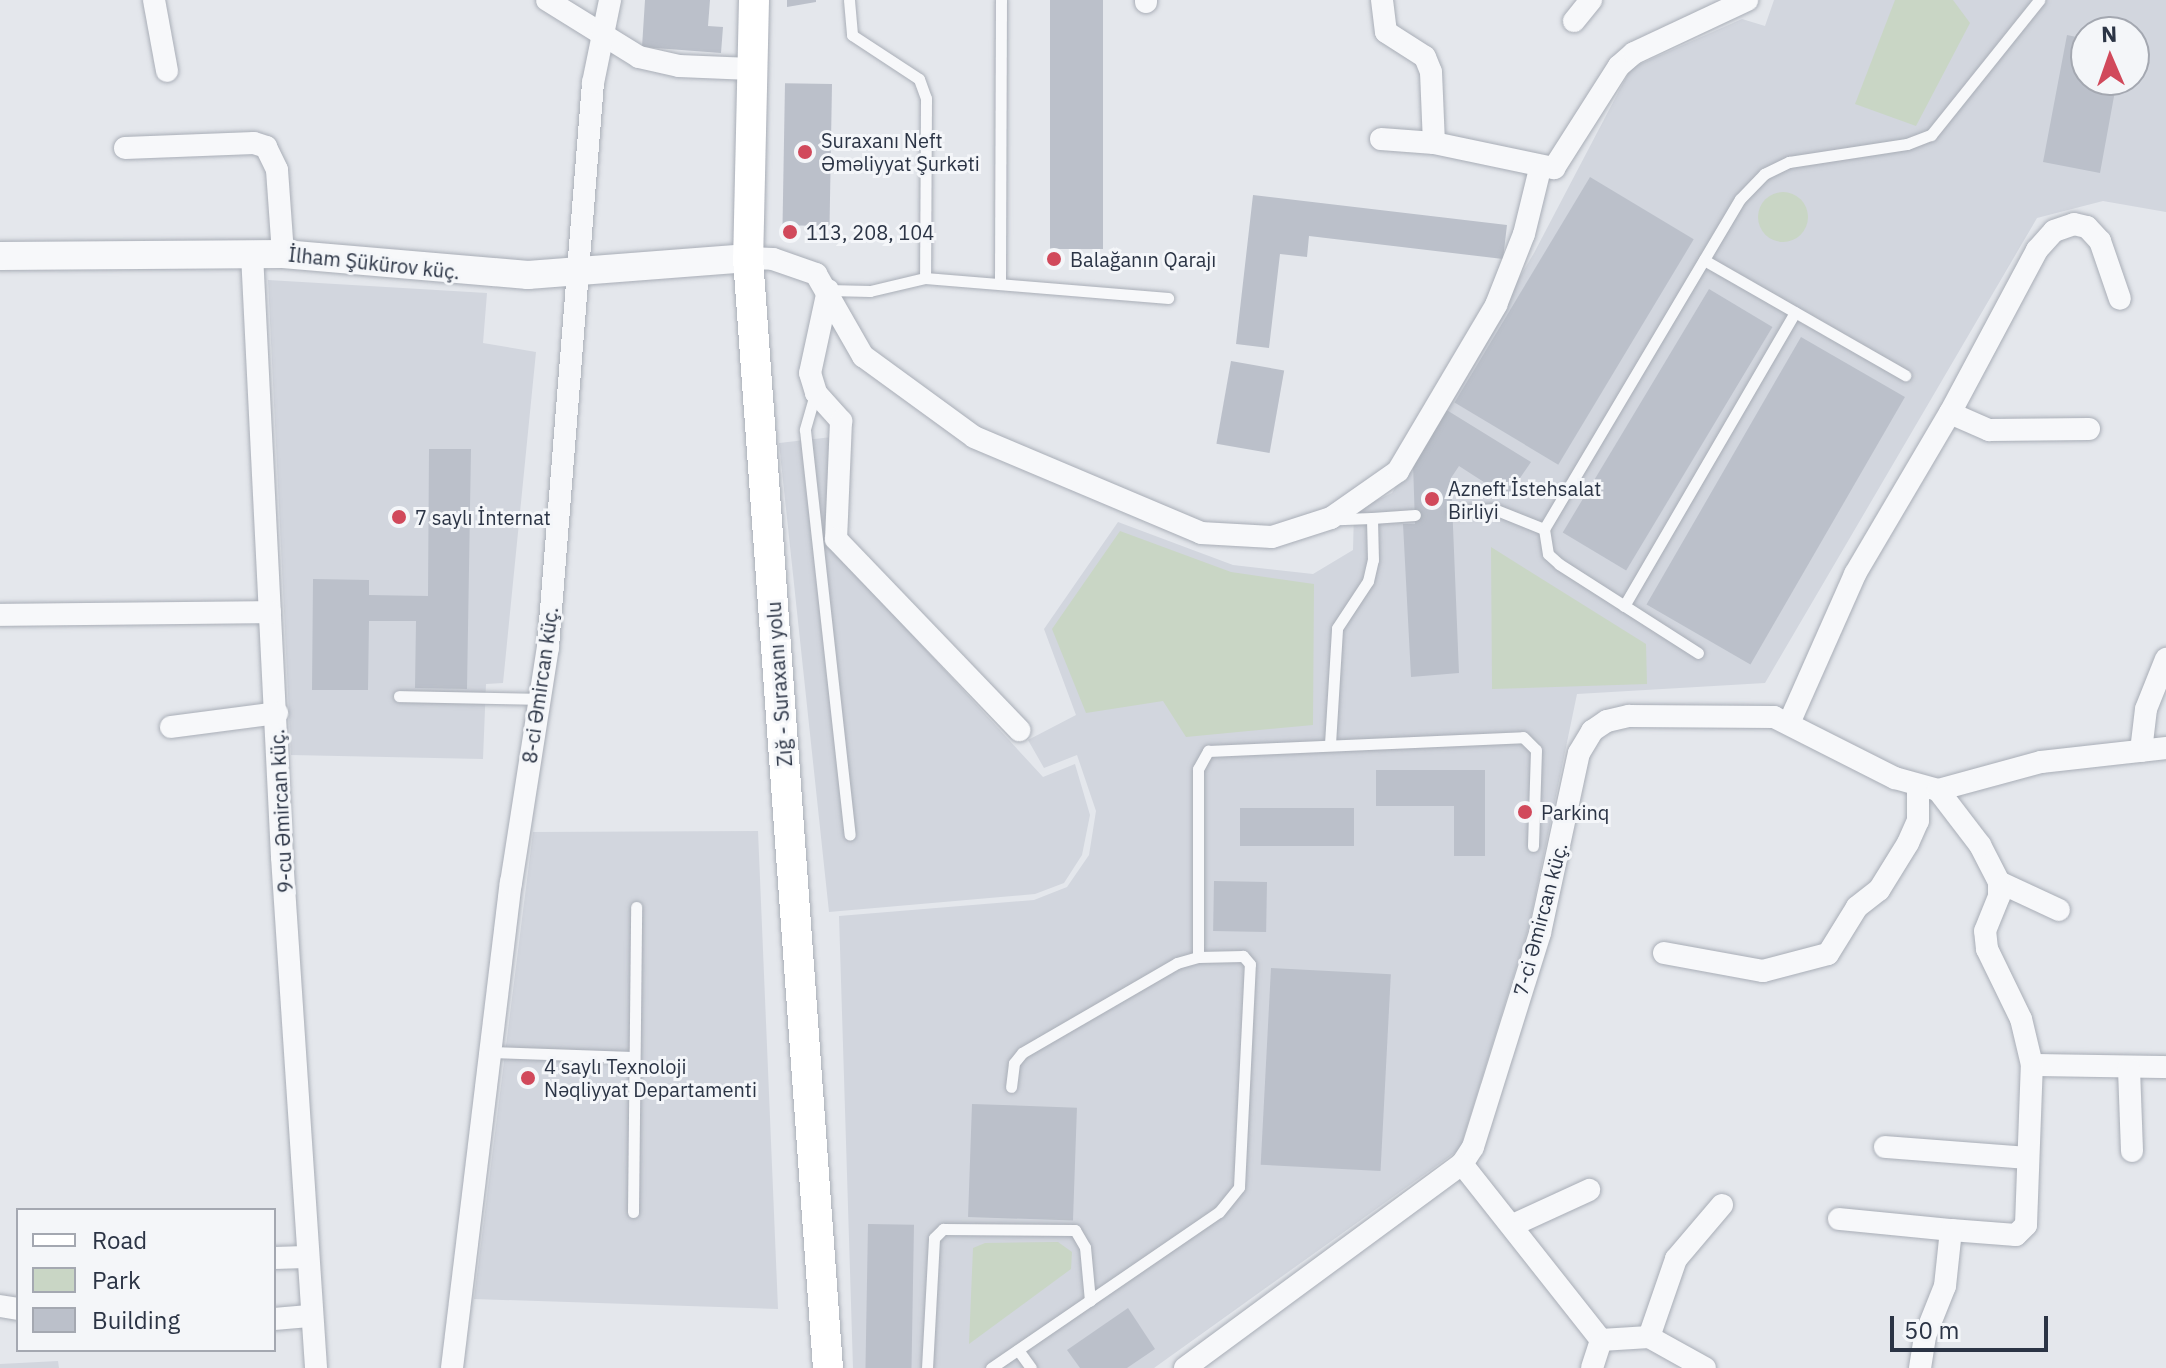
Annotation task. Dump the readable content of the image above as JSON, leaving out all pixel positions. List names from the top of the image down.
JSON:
{
  "streets": {
    "main road": ["Zığ - Suraxanı yolu"],
    "street": [
      "İlham Şükürov küç.",
      "8-ci Əmircan küç.",
      "9-cu Əmircan küç.",
      "7-ci Əmircan küç."
    ]
  },
  "crossings": [
    ["İlham Şükürov küç.", "Zığ - Suraxanı yolu"],
    ["İlham Şükürov küç.", "8-ci Əmircan küç."],
    ["İlham Şükürov küç.", "9-cu Əmircan küç."]
  ],
  "places": [
    "Suraxanı Neft Əməliyyat Şurkəti",
    "113, 208, 104",
    "Balağanın Qarajı",
    "Azneft İstehsalat Birliyi",
    "7 saylı İnternat",
    "Parkinq",
    "4 saylı Texnoloji Nəqliyyat Departamenti"
  ],
  "legend": ["Road", "Park", "Building"],
  "scale_bar": "50 m",
  "north": "top"
}
